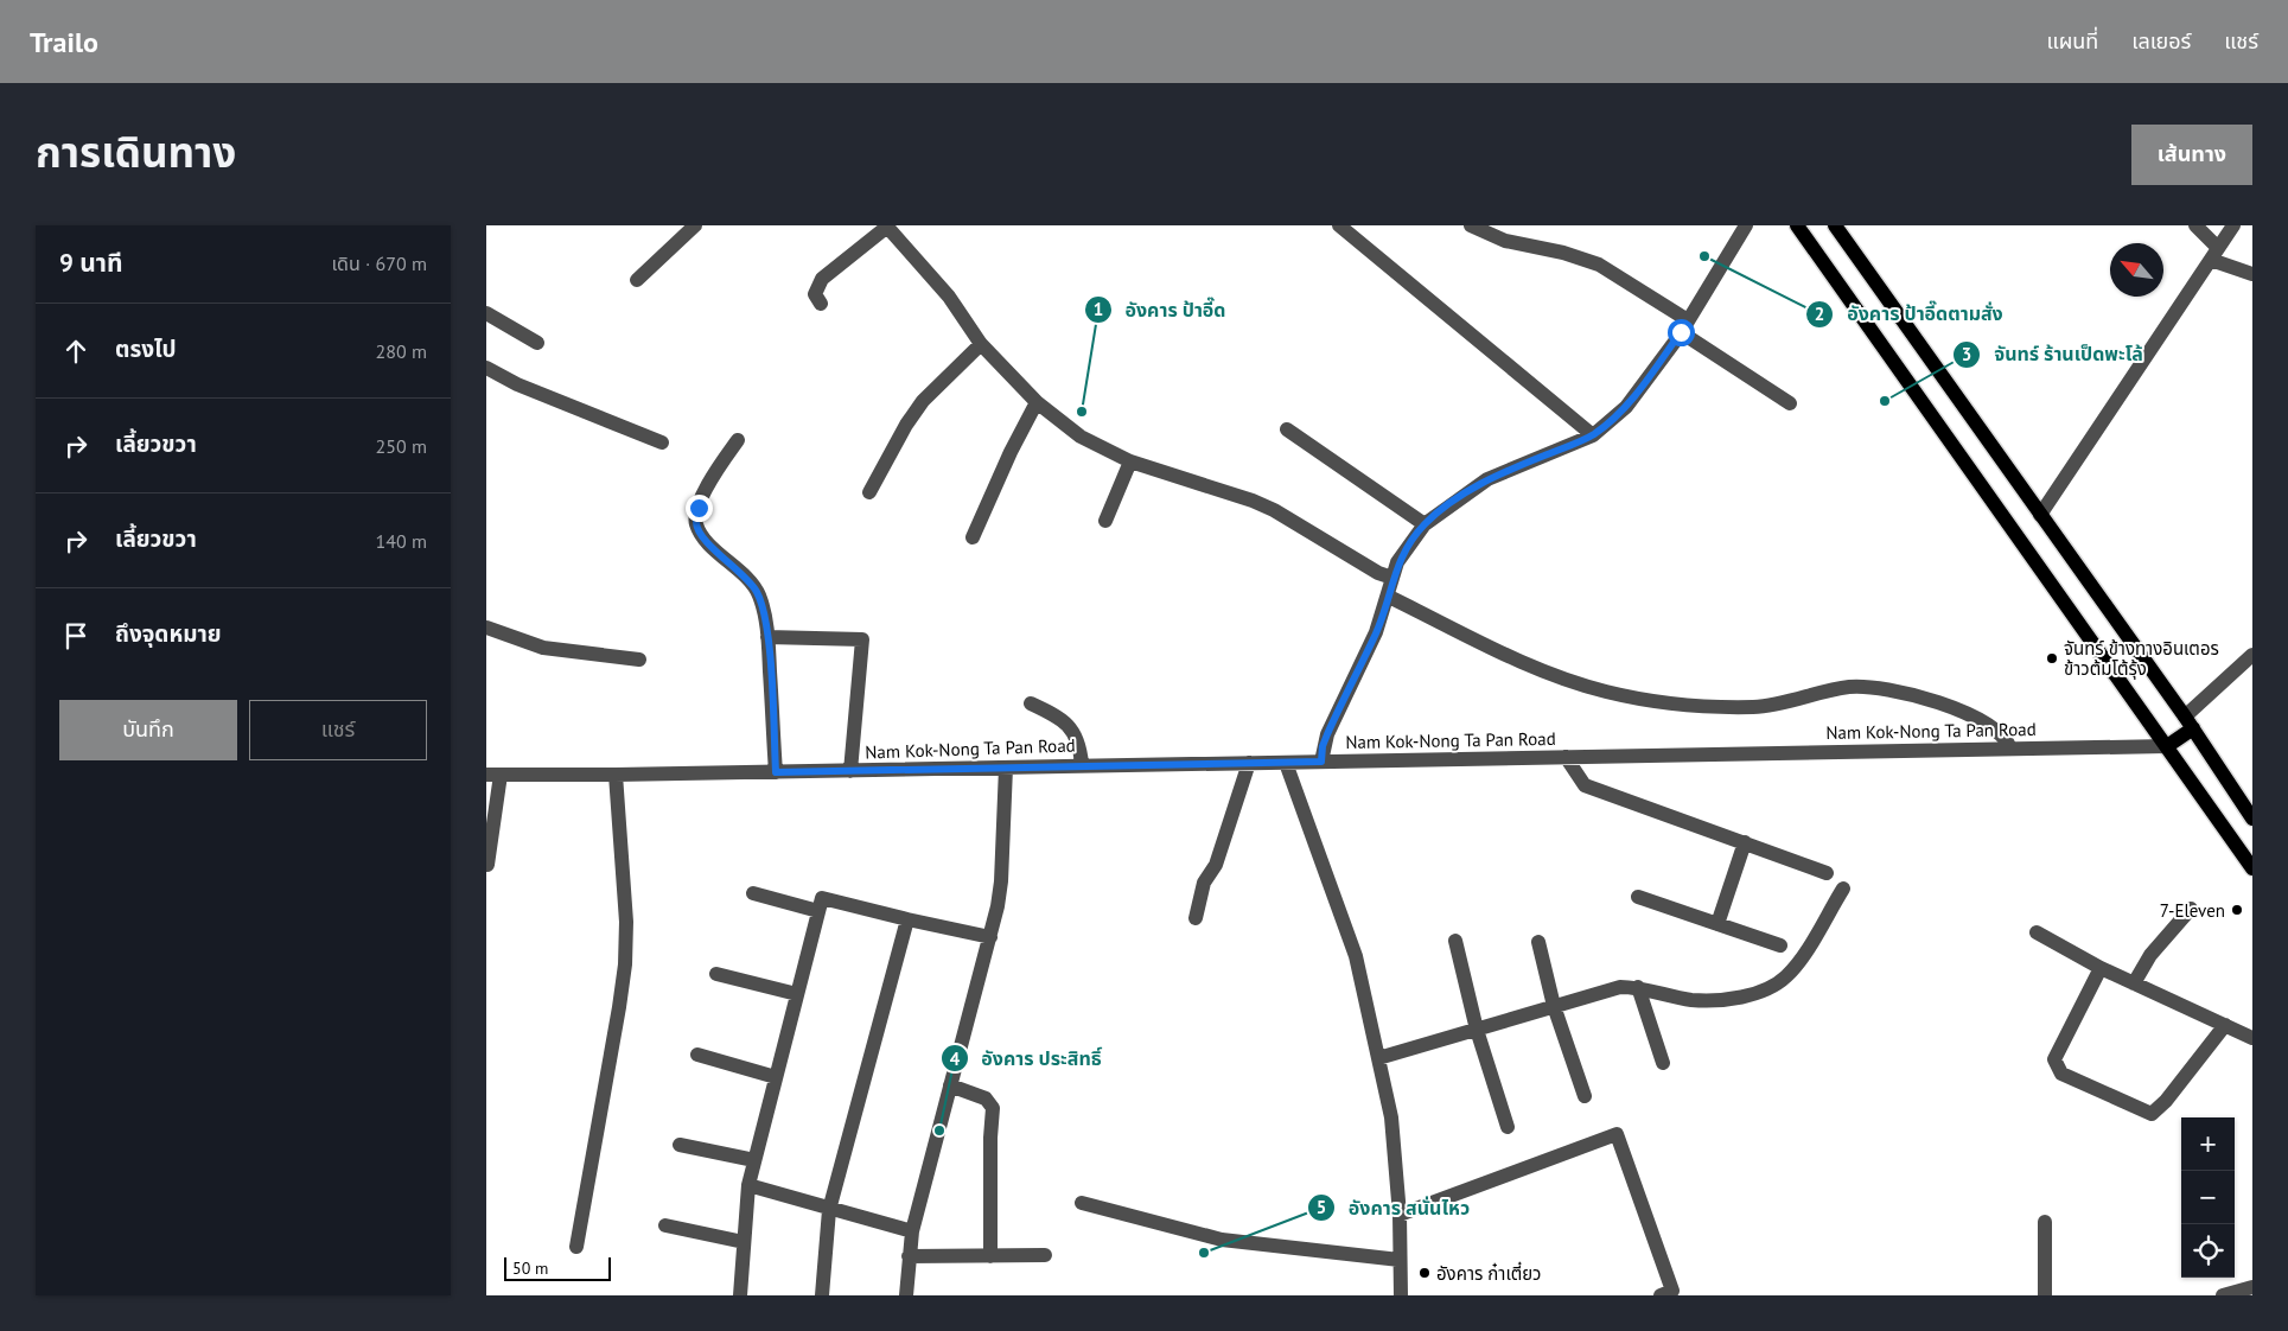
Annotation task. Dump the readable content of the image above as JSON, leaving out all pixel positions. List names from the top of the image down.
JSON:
{
  "streets": {
    "street": ["Nam Kok-Nong Ta Pan Road"]
  },
  "places": [
    "อังคาร ป้าอี๊ดตามสั่ง",
    "จันทร์ ร้านเป็ดพะโล้",
    "อังคาร ป้าอี๊ด",
    "จันทร์ ข้างทางอินเตอร ข้าวต้มโต้รุ้ง",
    "7-Eleven",
    "อังคาร ประสิทธิ์",
    "อังคาร สนั่นไหว",
    "อังคาร ก๋าเตี๋ยว"
  ],
  "scale_bar": "50 m",
  "north": "top left",
  "page": {
    "header": "Trailo",
    "nav": ["แผนที่", "เลเยอร์", "แชร์"],
    "title": "การเดินทาง",
    "buttons": [
      "เส้นทาง",
      ["บันทึก", "แชร์"]
    ],
    "heading": ["9 นาที", "เดิน · 670 m"],
    "list": [
      ["ตรงไป", "280 m"],
      ["เลี้ยวขวา", "250 m"],
      ["เลี้ยวขวา", "140 m"],
      "ถึงจุดหมาย"
    ],
    "map_buttons": ["+", "−"],
    "scale": "50 m"
  }
}
